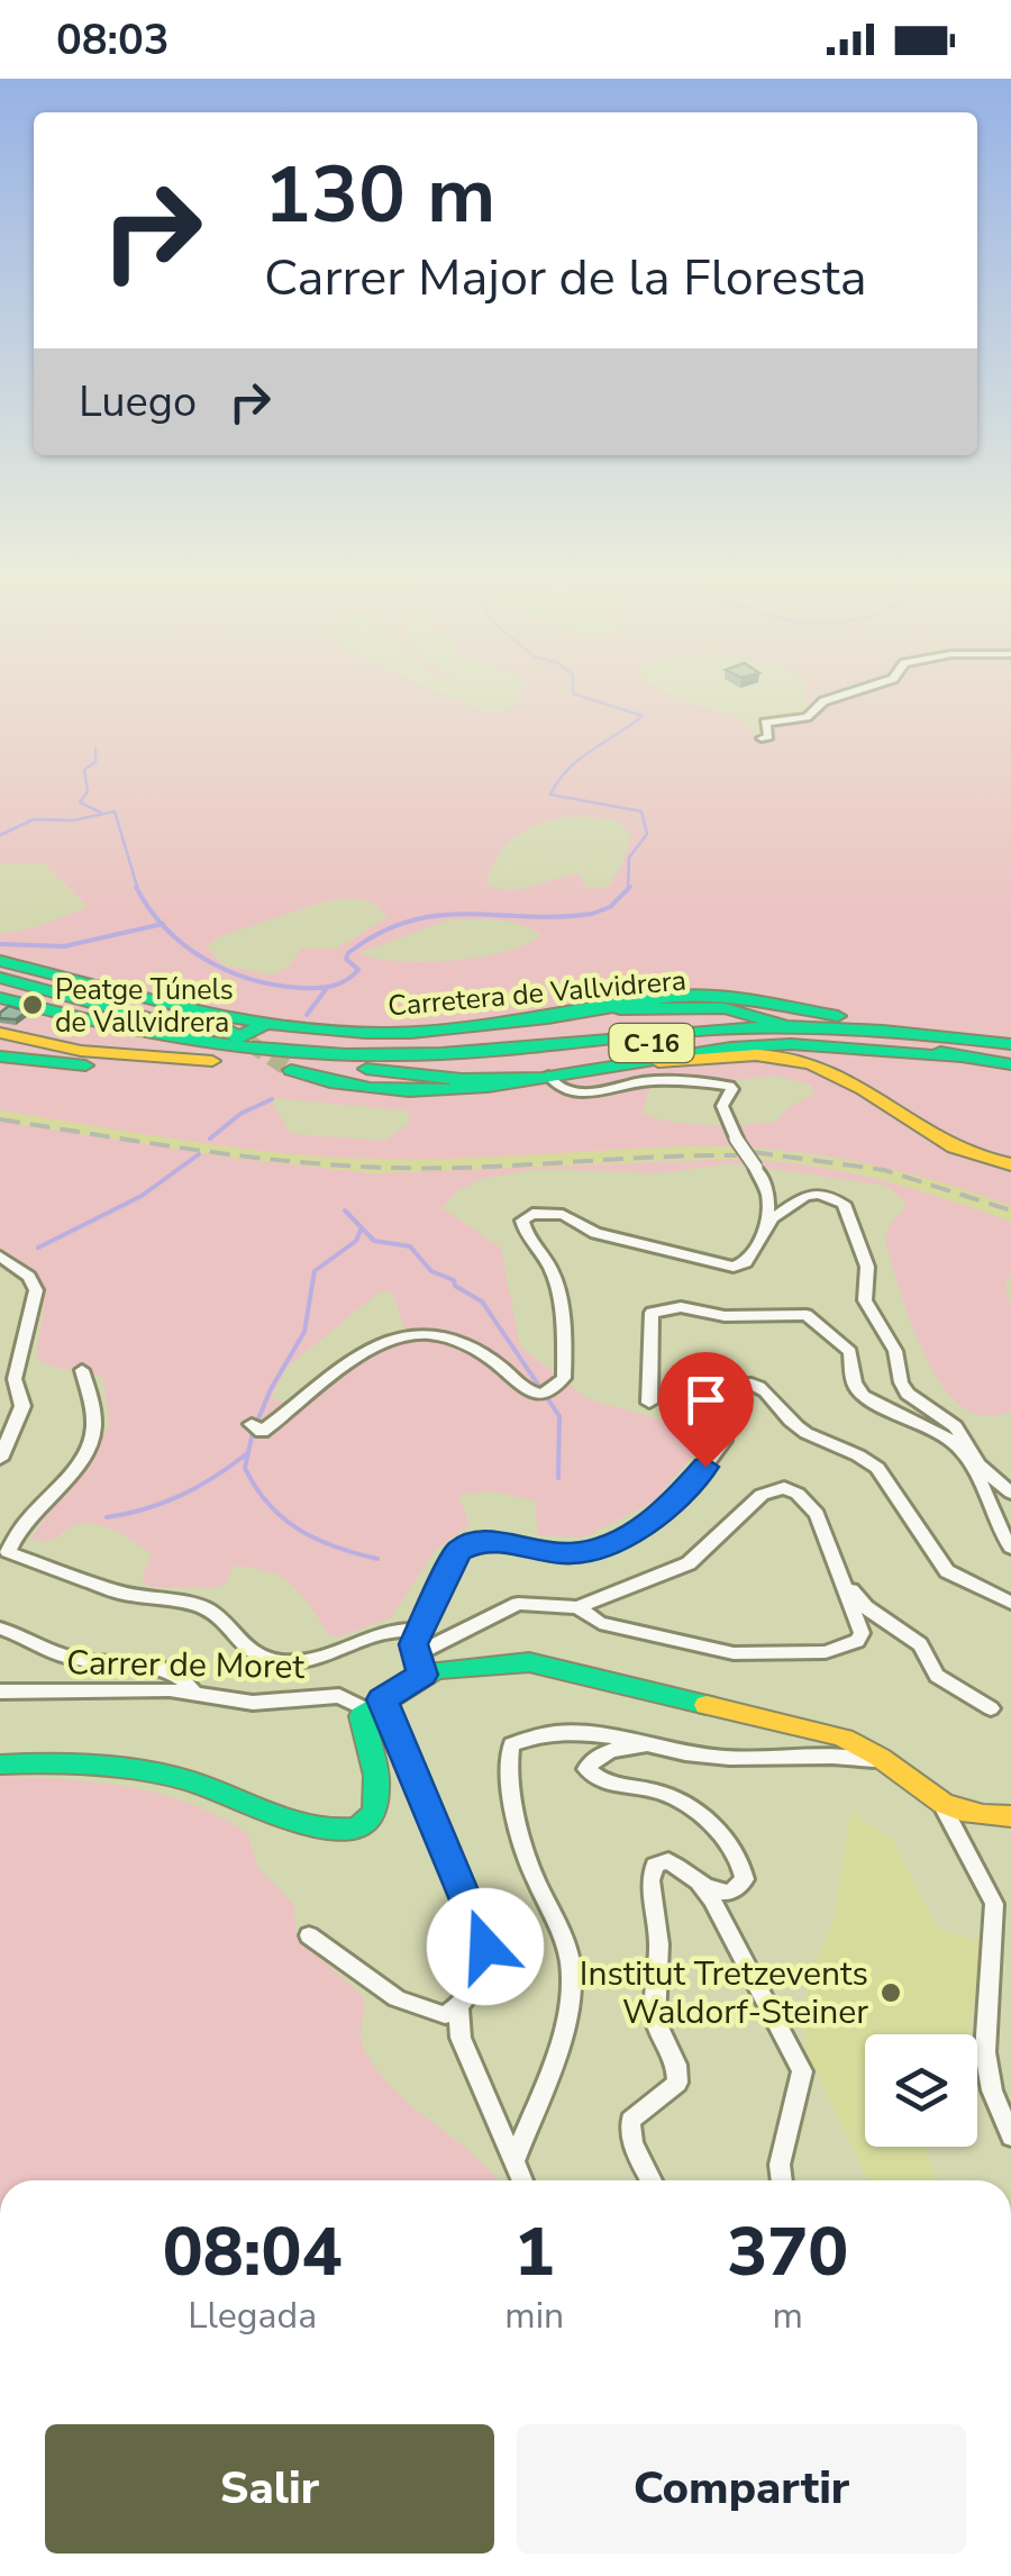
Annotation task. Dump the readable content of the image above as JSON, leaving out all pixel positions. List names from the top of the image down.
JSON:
{
  "streets": {
    "main road": ["Carretera de Vallvidrera", "C-16"],
    "street": ["Carrer de Moret"]
  },
  "places": ["Peatge Túnels de Vallvidrera", "Institut Tretzevents Waldorf-Steiner"],
  "page": {
    "status": "08:03",
    "turn": ["130 m", "Carrer Major de la Floresta"],
    "then": "Luego",
    "eta": [
      "08:04",
      "Llegada",
      "1",
      "min",
      "370",
      "m"
    ],
    "buttons": ["Salir", "Compartir"]
  }
}
